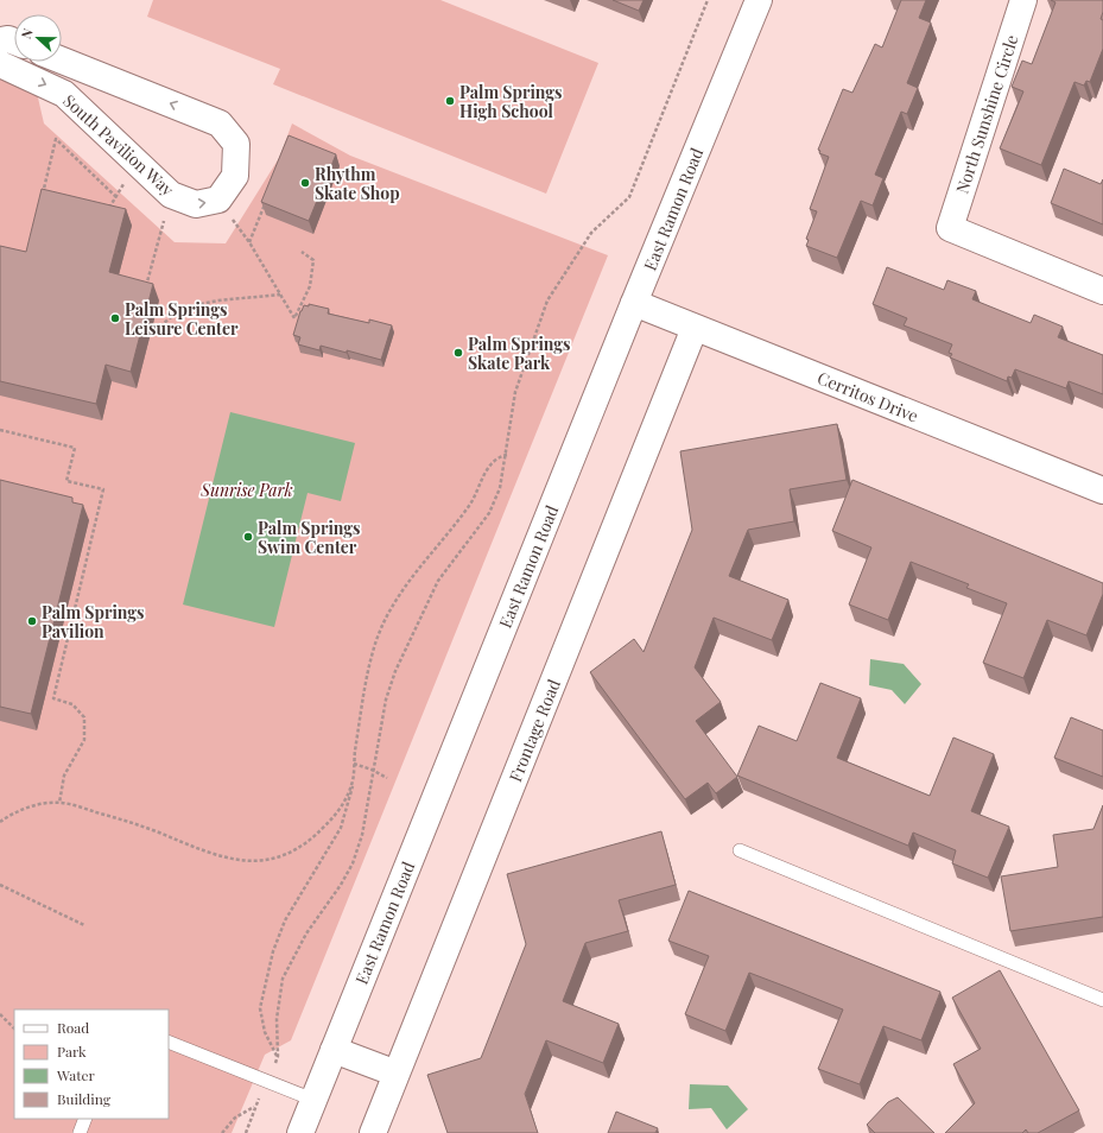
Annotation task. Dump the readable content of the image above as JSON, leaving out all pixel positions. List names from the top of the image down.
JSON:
{
  "streets": {
    "street": [
      "North Sunshine Circle",
      "South Pavilion Way",
      "East Ramon Road",
      "Cerritos Drive",
      "Frontage Road"
    ]
  },
  "crossings": [
    ["East Ramon Road", "Cerritos Drive"],
    ["Cerritos Drive", "Frontage Road"]
  ],
  "parks": ["Sunrise Park"],
  "places": [
    "Palm Springs High School",
    "Rhythm Skate Shop",
    "Palm Springs Leisure Center",
    "Palm Springs Skate Park",
    "Palm Springs Swim Center",
    "Palm Springs Pavilion"
  ],
  "legend": [
    "Road",
    "Park",
    "Water",
    "Building"
  ],
  "north": "left"
}
